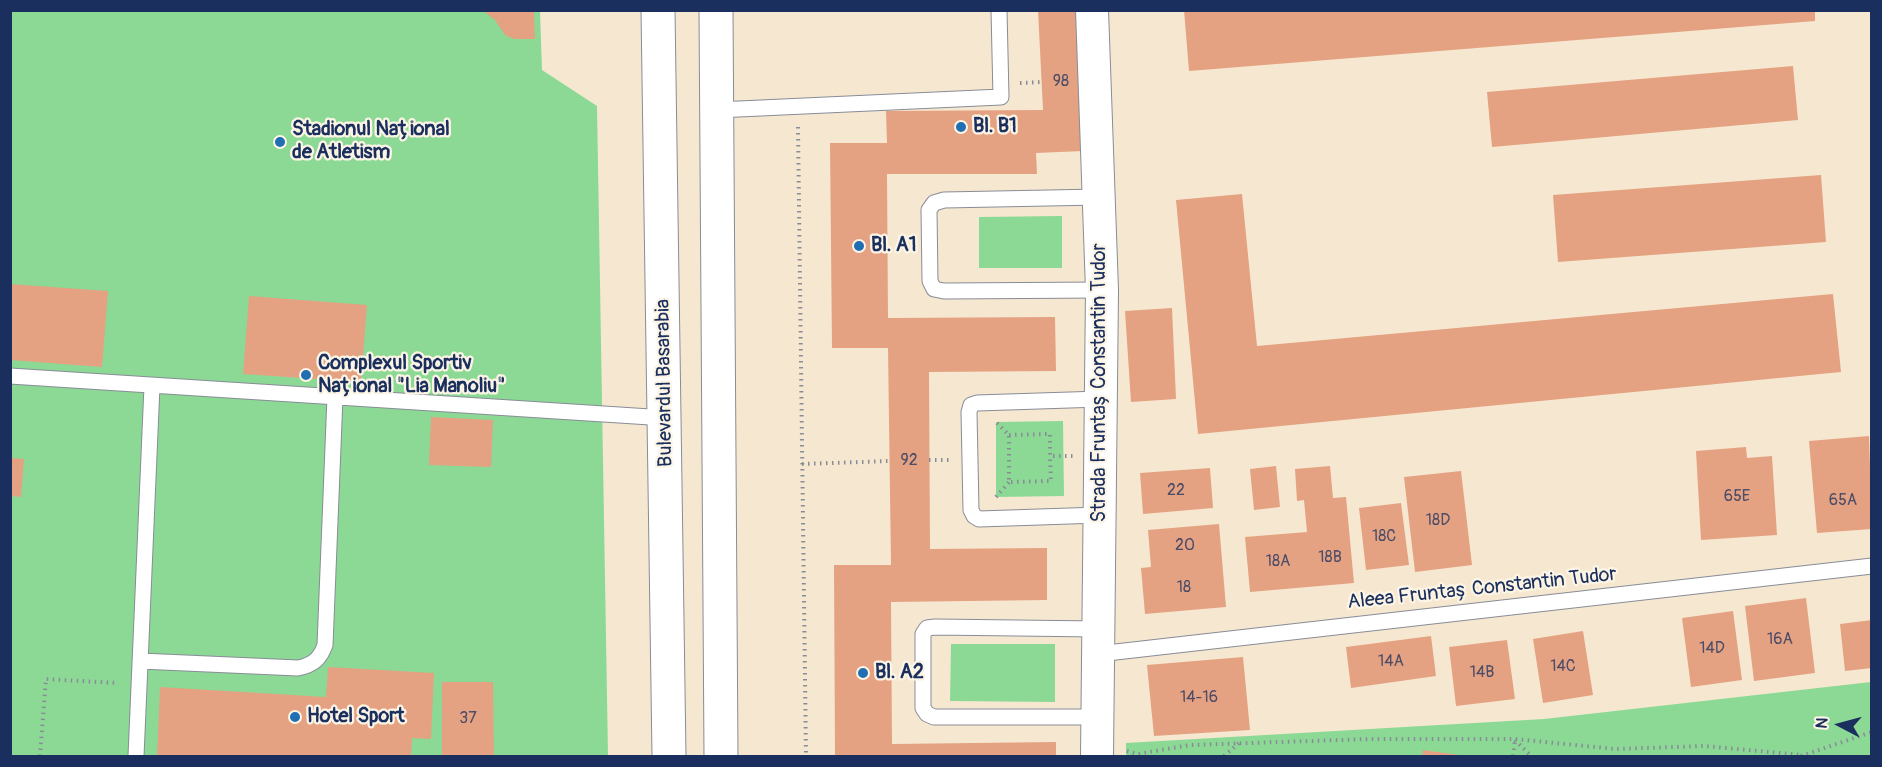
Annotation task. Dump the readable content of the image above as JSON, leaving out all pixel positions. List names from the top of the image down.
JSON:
{
  "streets": {
    "main road": ["Bulevardul Basarabia"],
    "street": ["Strada Fruntaș Constantin Tudor"],
    "lane": ["Aleea Fruntaș Constantin Tudor"]
  },
  "crossings": [
    ["Strada Fruntaș Constantin Tudor", "Aleea Fruntaș Constantin Tudor"]
  ],
  "places": [
    "Bl. B1",
    "Stadionul Național de Atletism",
    "Bl. A1",
    "Complexul Sportiv Național \"Lia Manoliu\"",
    "Bl. A2",
    "Hotel Sport"
  ],
  "house_numbers": [
    "98",
    "92",
    "22",
    "65E",
    "65A",
    "18D",
    "18C",
    "20",
    "18B",
    "18A",
    "18",
    "16A",
    "14D",
    "14A",
    "14C",
    "14B",
    "14-16",
    "37"
  ],
  "north": "left"
}
